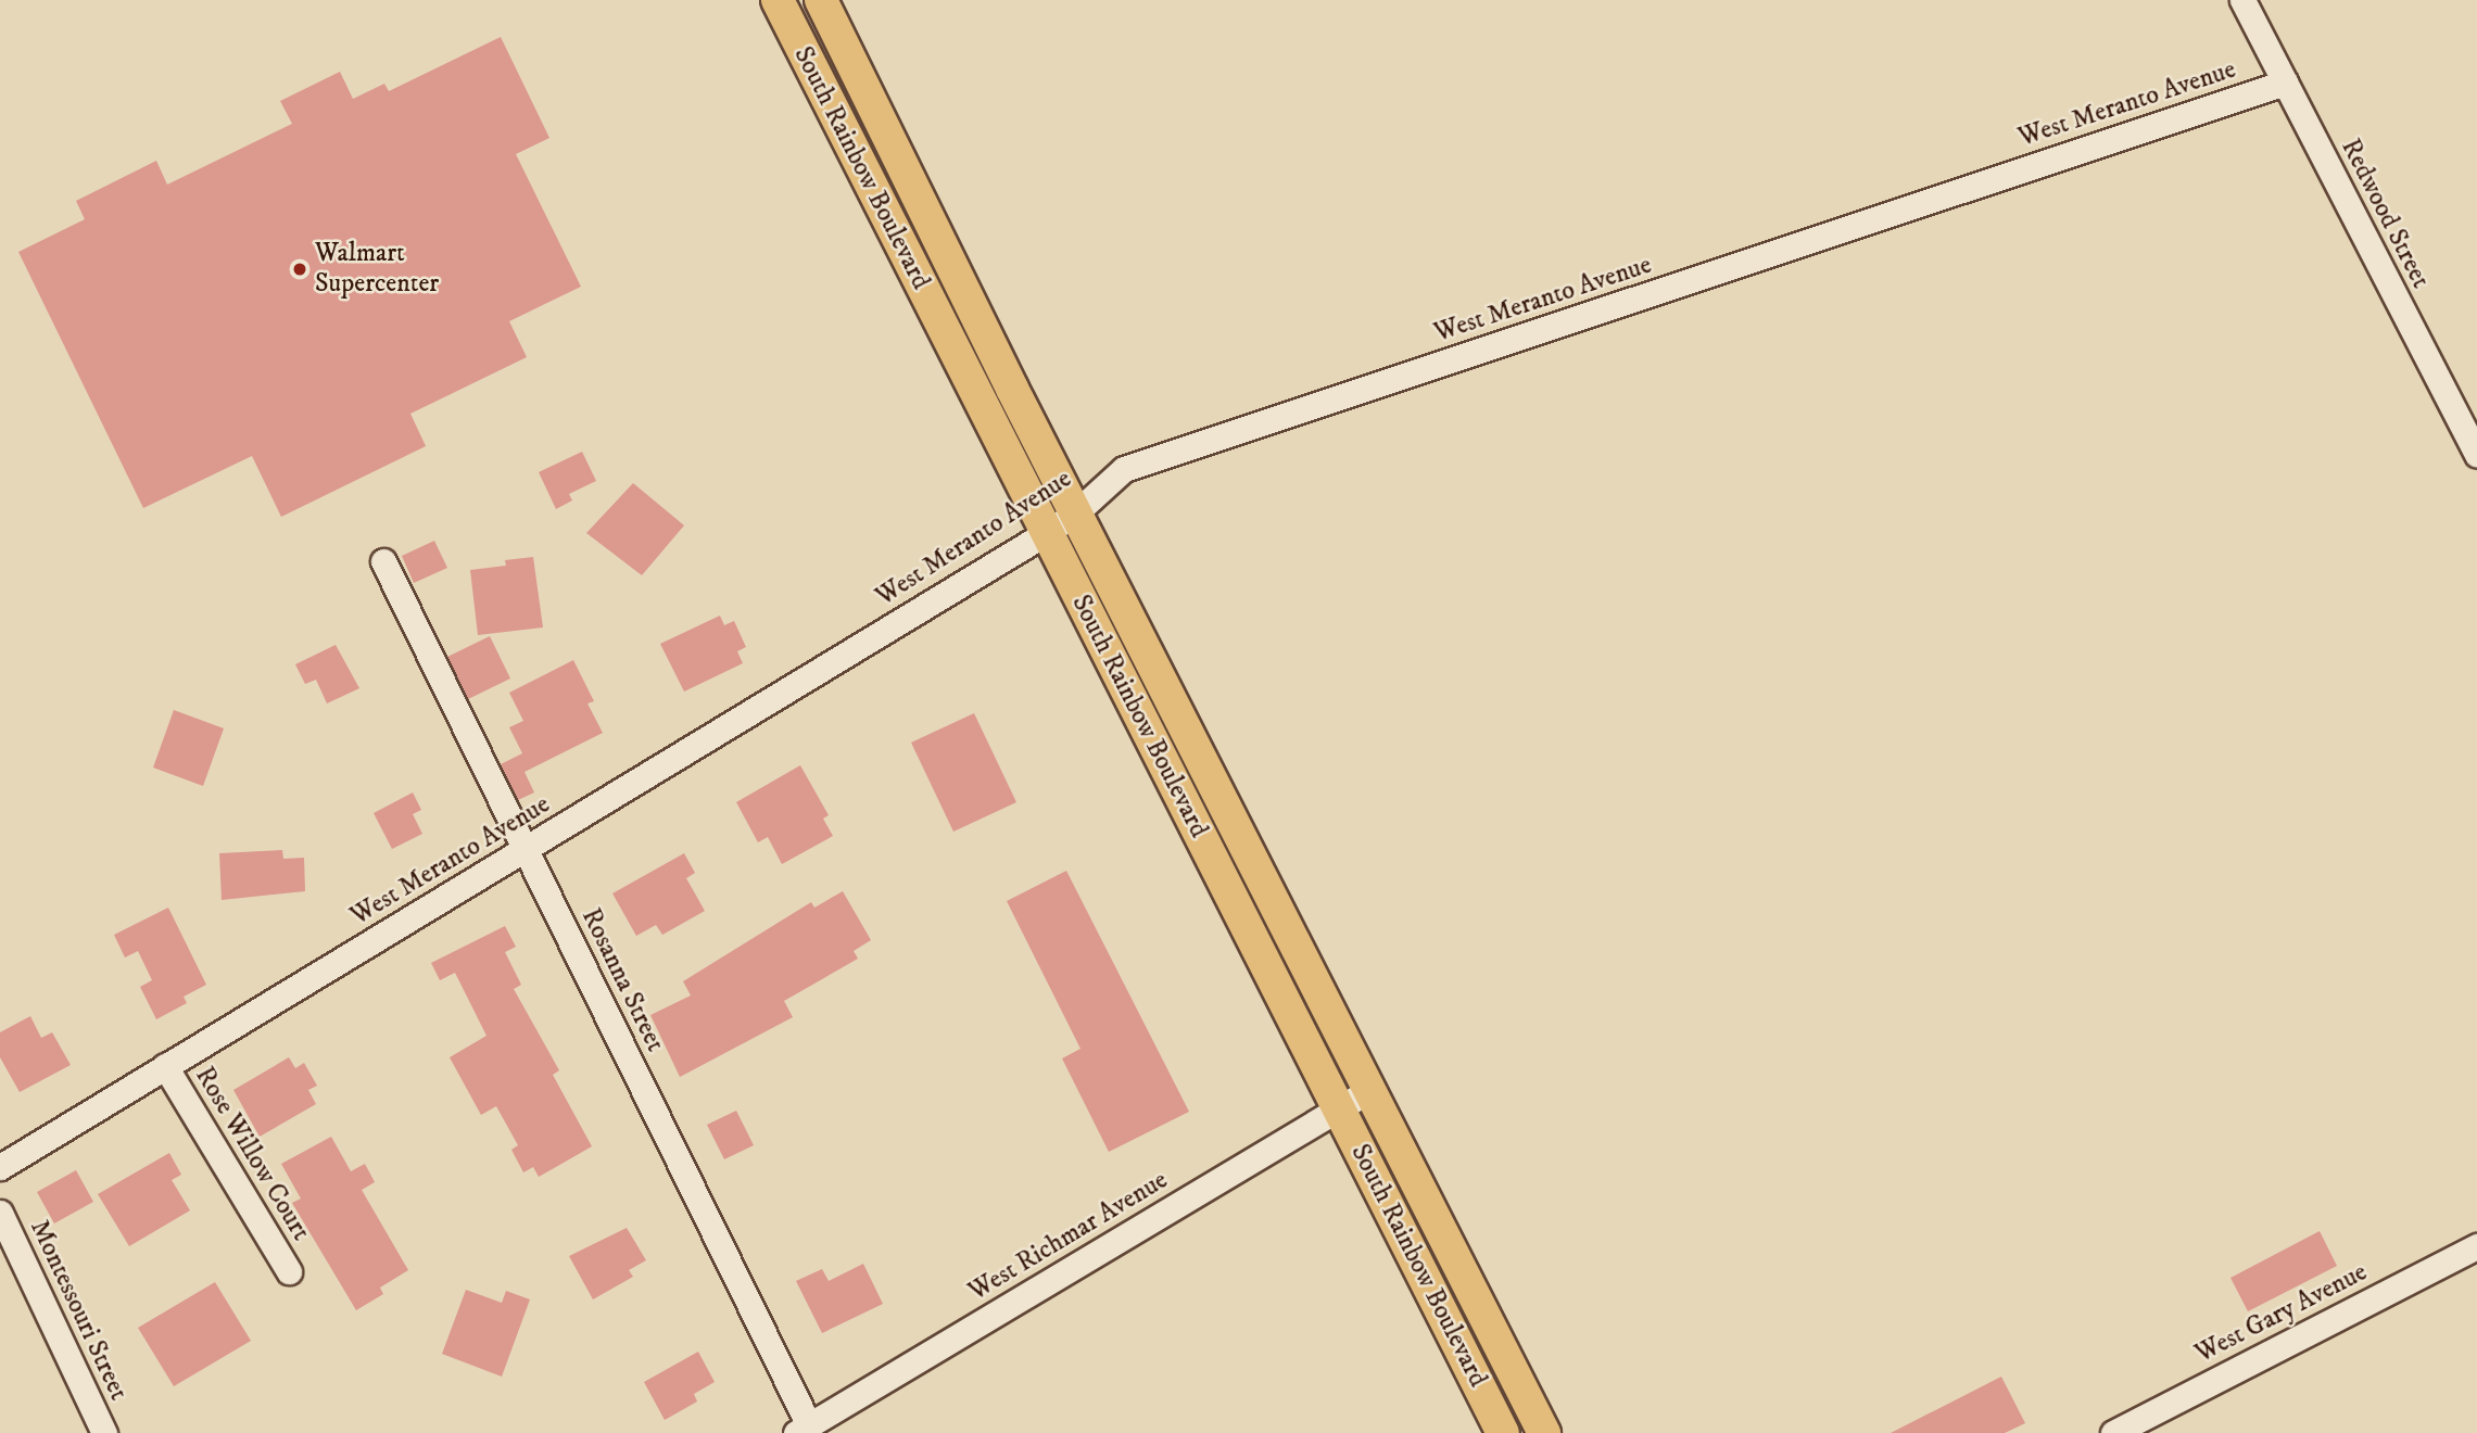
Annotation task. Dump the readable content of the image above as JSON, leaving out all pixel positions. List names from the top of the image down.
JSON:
{
  "streets": {
    "main road": ["South Rainbow Boulevard"],
    "street": [
      "West Meranto Avenue",
      "Redwood Street",
      "Rosanna Street",
      "Rose Willow Court",
      "West Richmar Avenue",
      "Montessouri Street",
      "West Gary Avenue"
    ]
  },
  "crossings": [
    ["West Meranto Avenue", "South Rainbow Boulevard"],
    ["West Meranto Avenue", "Redwood Street"],
    ["West Meranto Avenue", "Rosanna Street"],
    ["West Meranto Avenue", "Rose Willow Court"],
    ["South Rainbow Boulevard", "West Richmar Avenue"],
    ["Rosanna Street", "West Richmar Avenue"]
  ],
  "places": ["Walmart Supercenter"]
}
